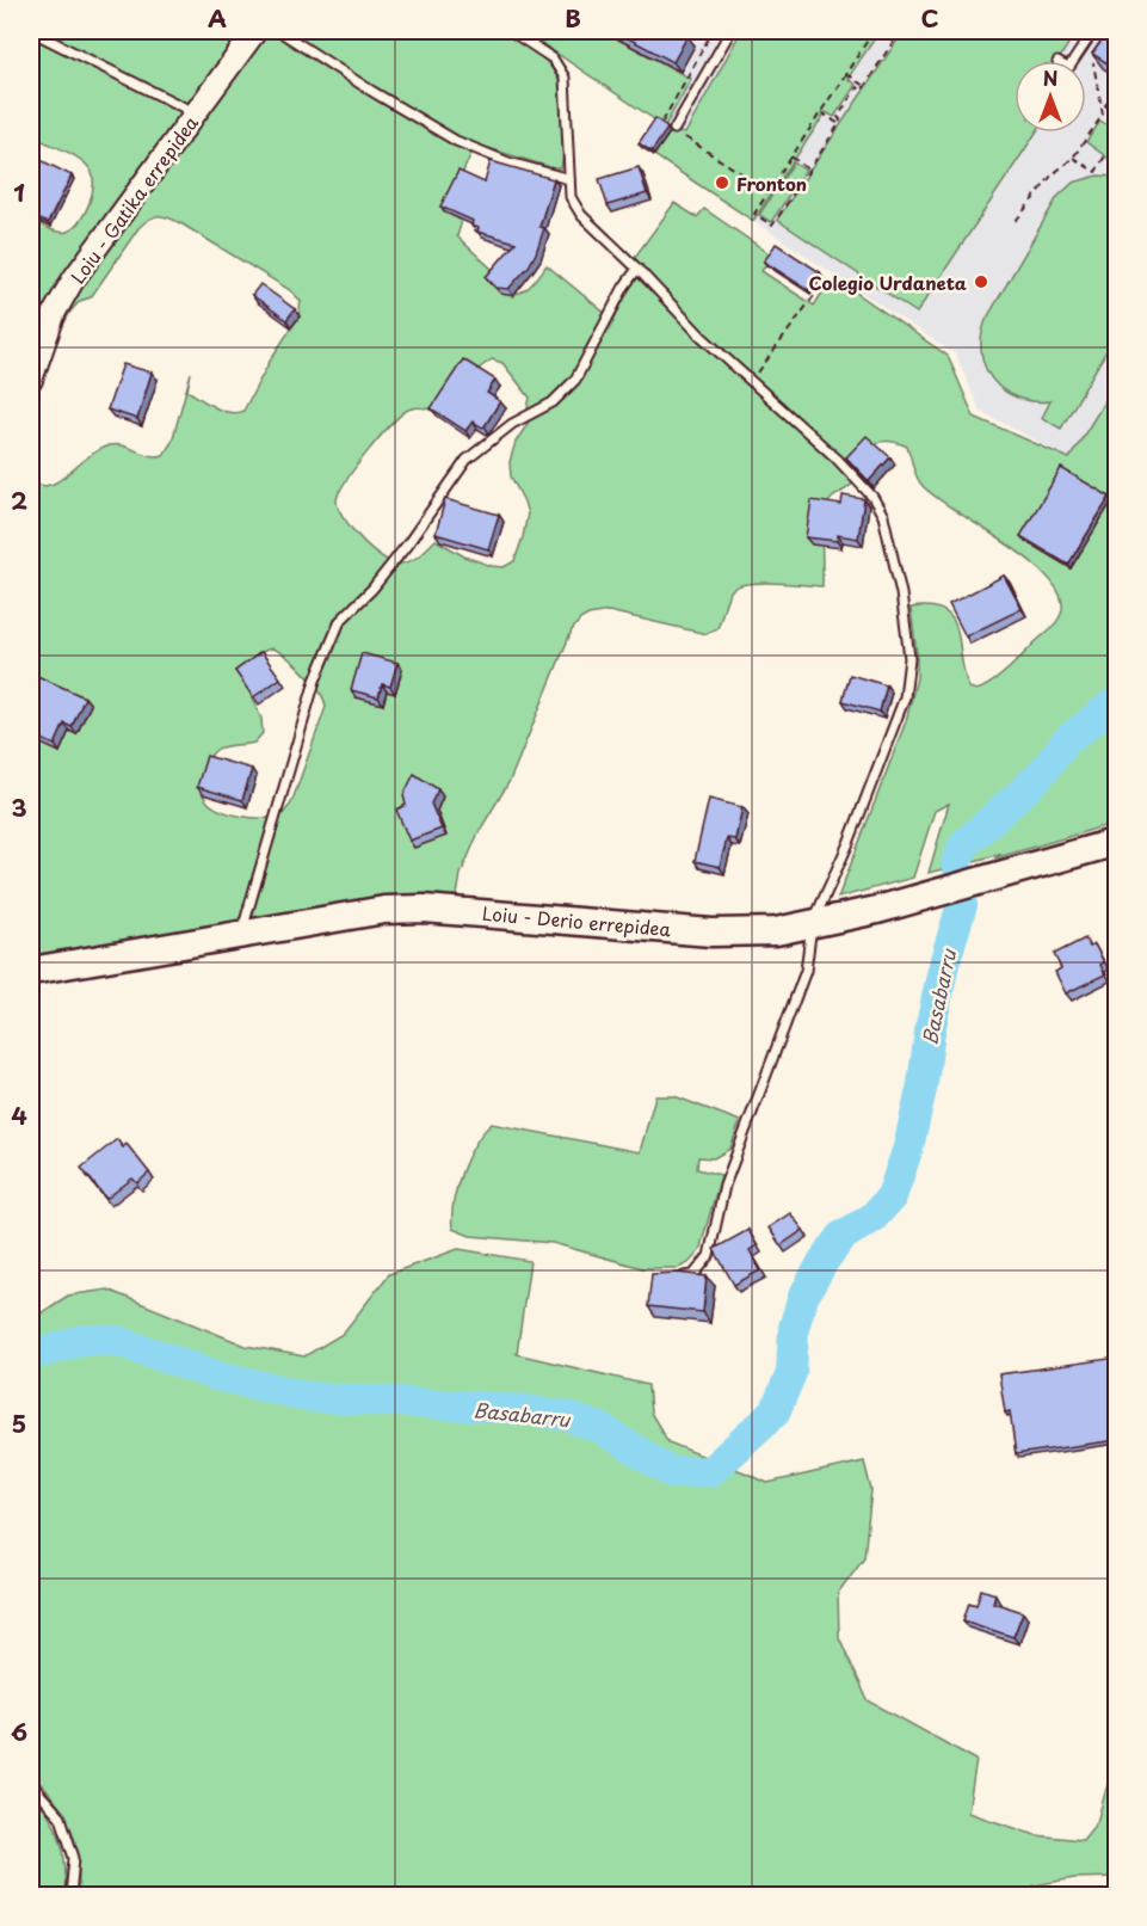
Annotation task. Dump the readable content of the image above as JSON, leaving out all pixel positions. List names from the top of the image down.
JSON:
{
  "streets": {
    "main road": ["Loiu - Derio errepidea"],
    "street": ["Loiu - Gatika errepidea"]
  },
  "water": ["Basabarru"],
  "places": ["Fronton", "Colegio Urdaneta"],
  "north": "top",
  "grid": {
    "columns": ["A", "B", "C"],
    "rows": [
      "1",
      "2",
      "3",
      "4",
      "5",
      "6"
    ]
  }
}
